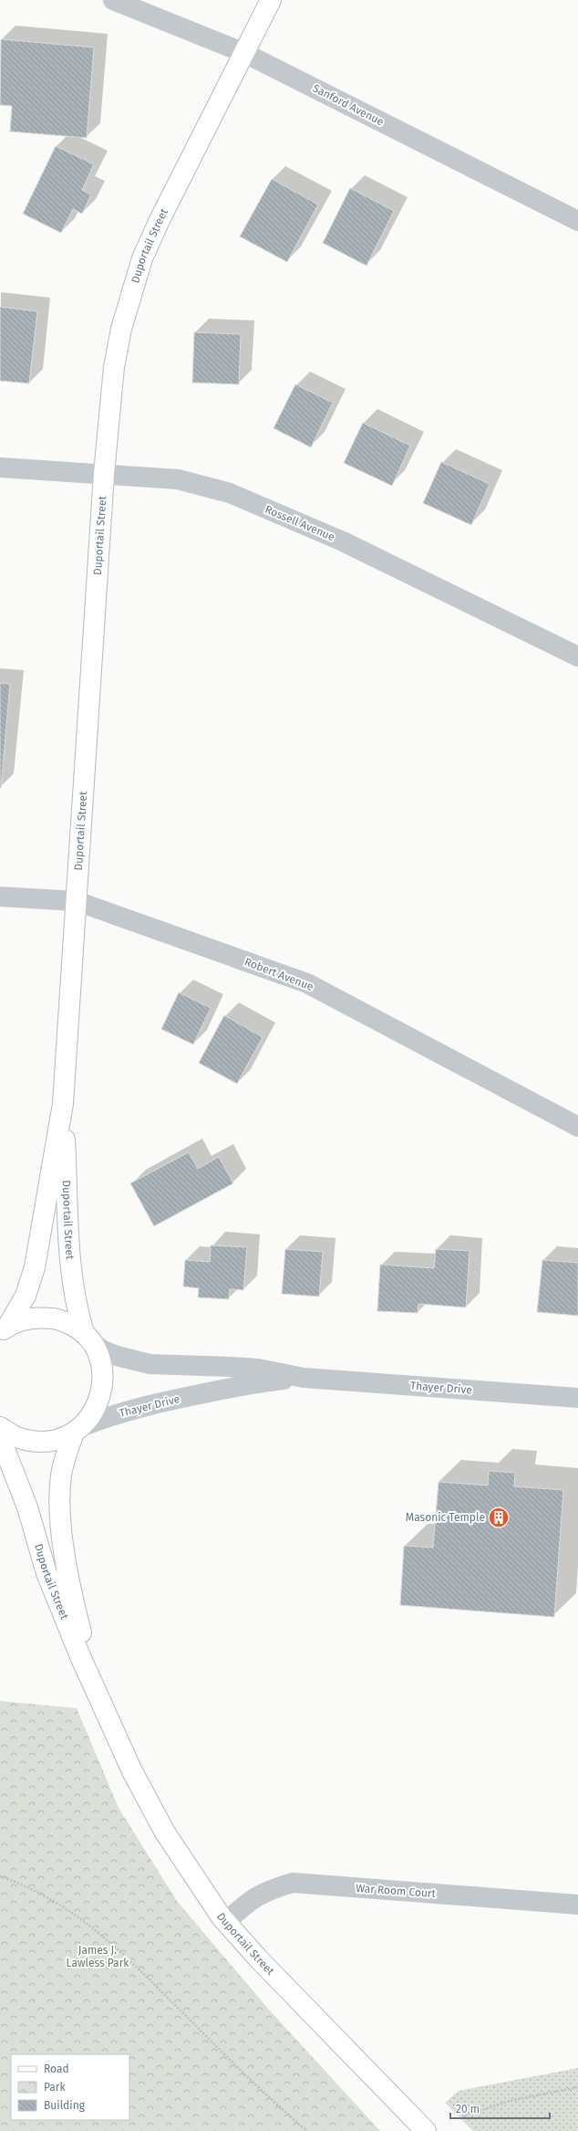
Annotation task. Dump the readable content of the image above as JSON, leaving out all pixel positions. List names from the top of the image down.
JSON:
{
  "streets": {
    "main road": ["Duportail Street"],
    "street": [
      "Sanford Avenue",
      "Rossell Avenue",
      "Robert Avenue",
      "Thayer Drive",
      "War Room Court"
    ]
  },
  "crossings": [
    ["Sanford Avenue", "Duportail Street"],
    ["Duportail Street", "Rossell Avenue"],
    ["Duportail Street", "Robert Avenue"],
    ["Duportail Street", "Thayer Drive"],
    ["Duportail Street", "War Room Court"]
  ],
  "parks": ["James J. Lawless Park"],
  "places": {
    "building": ["Masonic Temple"]
  },
  "legend": ["Road", "Park", "Building"],
  "scale_bar": "20 m"
}
